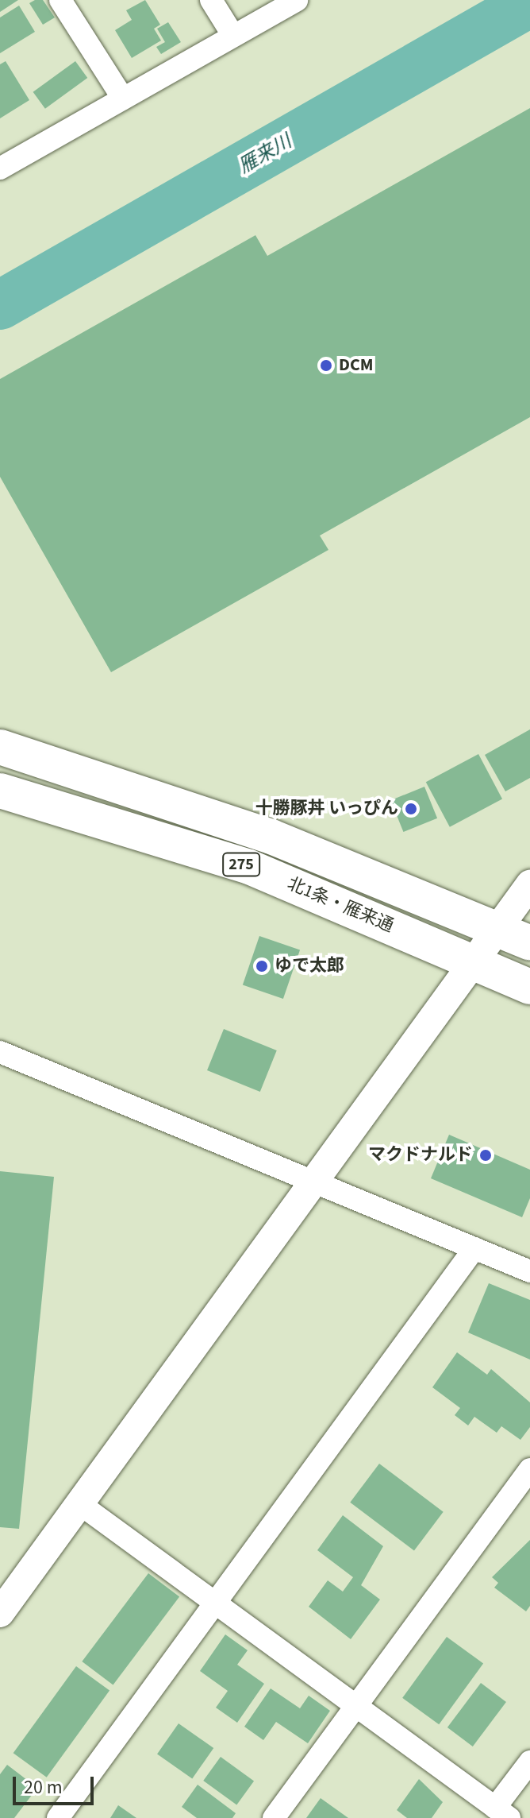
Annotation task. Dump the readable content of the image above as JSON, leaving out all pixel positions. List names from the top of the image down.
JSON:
{
  "streets": {
    "highway": ["275", "北1条・雁来通"]
  },
  "water": ["雁来川"],
  "places": [
    "DCM",
    "十勝豚丼 いっぴん",
    "ゆで太郎",
    "マクドナルド"
  ],
  "scale_bar": "20 m"
}
